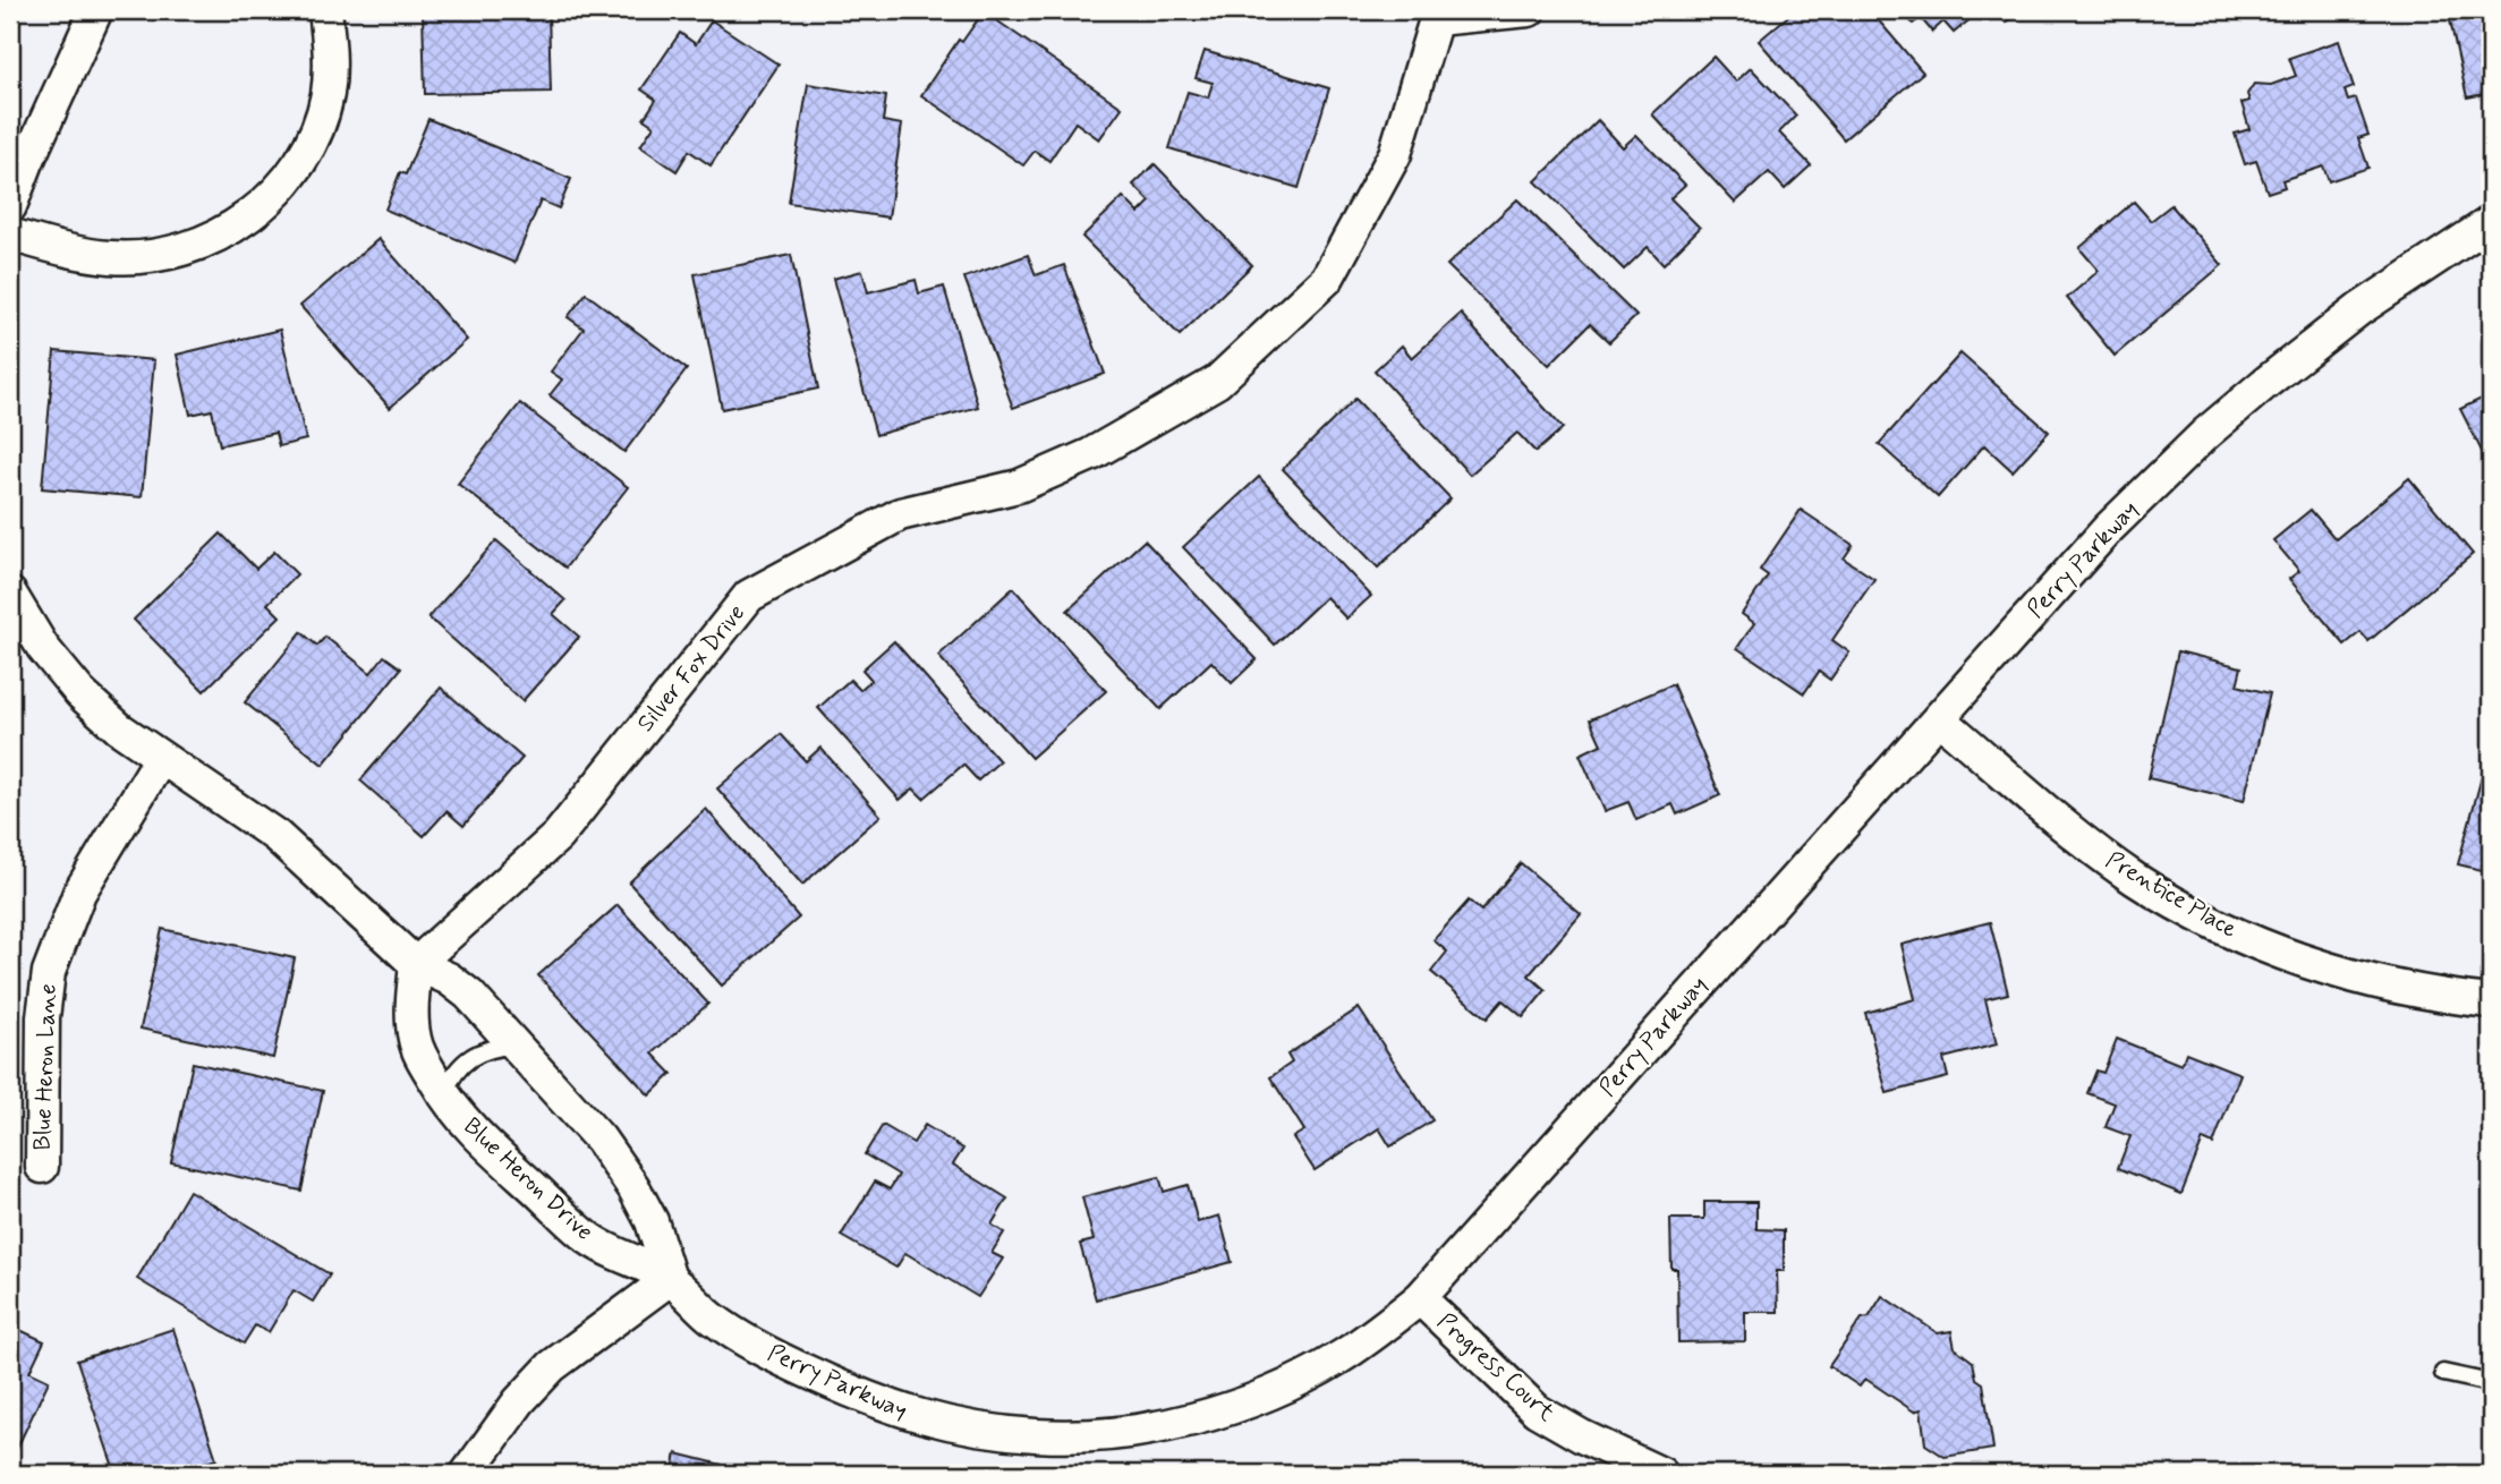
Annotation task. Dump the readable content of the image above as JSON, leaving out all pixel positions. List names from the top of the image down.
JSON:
{
  "streets": {
    "street": [
      "Perry Parkway",
      "Silver Fox Drive",
      "Prentice Place",
      "Blue Heron Lane",
      "Blue Heron Drive",
      "Progress Court"
    ]
  },
  "crossings": [
    ["Perry Parkway", "Prentice Place"],
    ["Perry Parkway", "Blue Heron Drive"],
    ["Perry Parkway", "Progress Court"],
    ["Silver Fox Drive", "Blue Heron Drive"]
  ]
}
